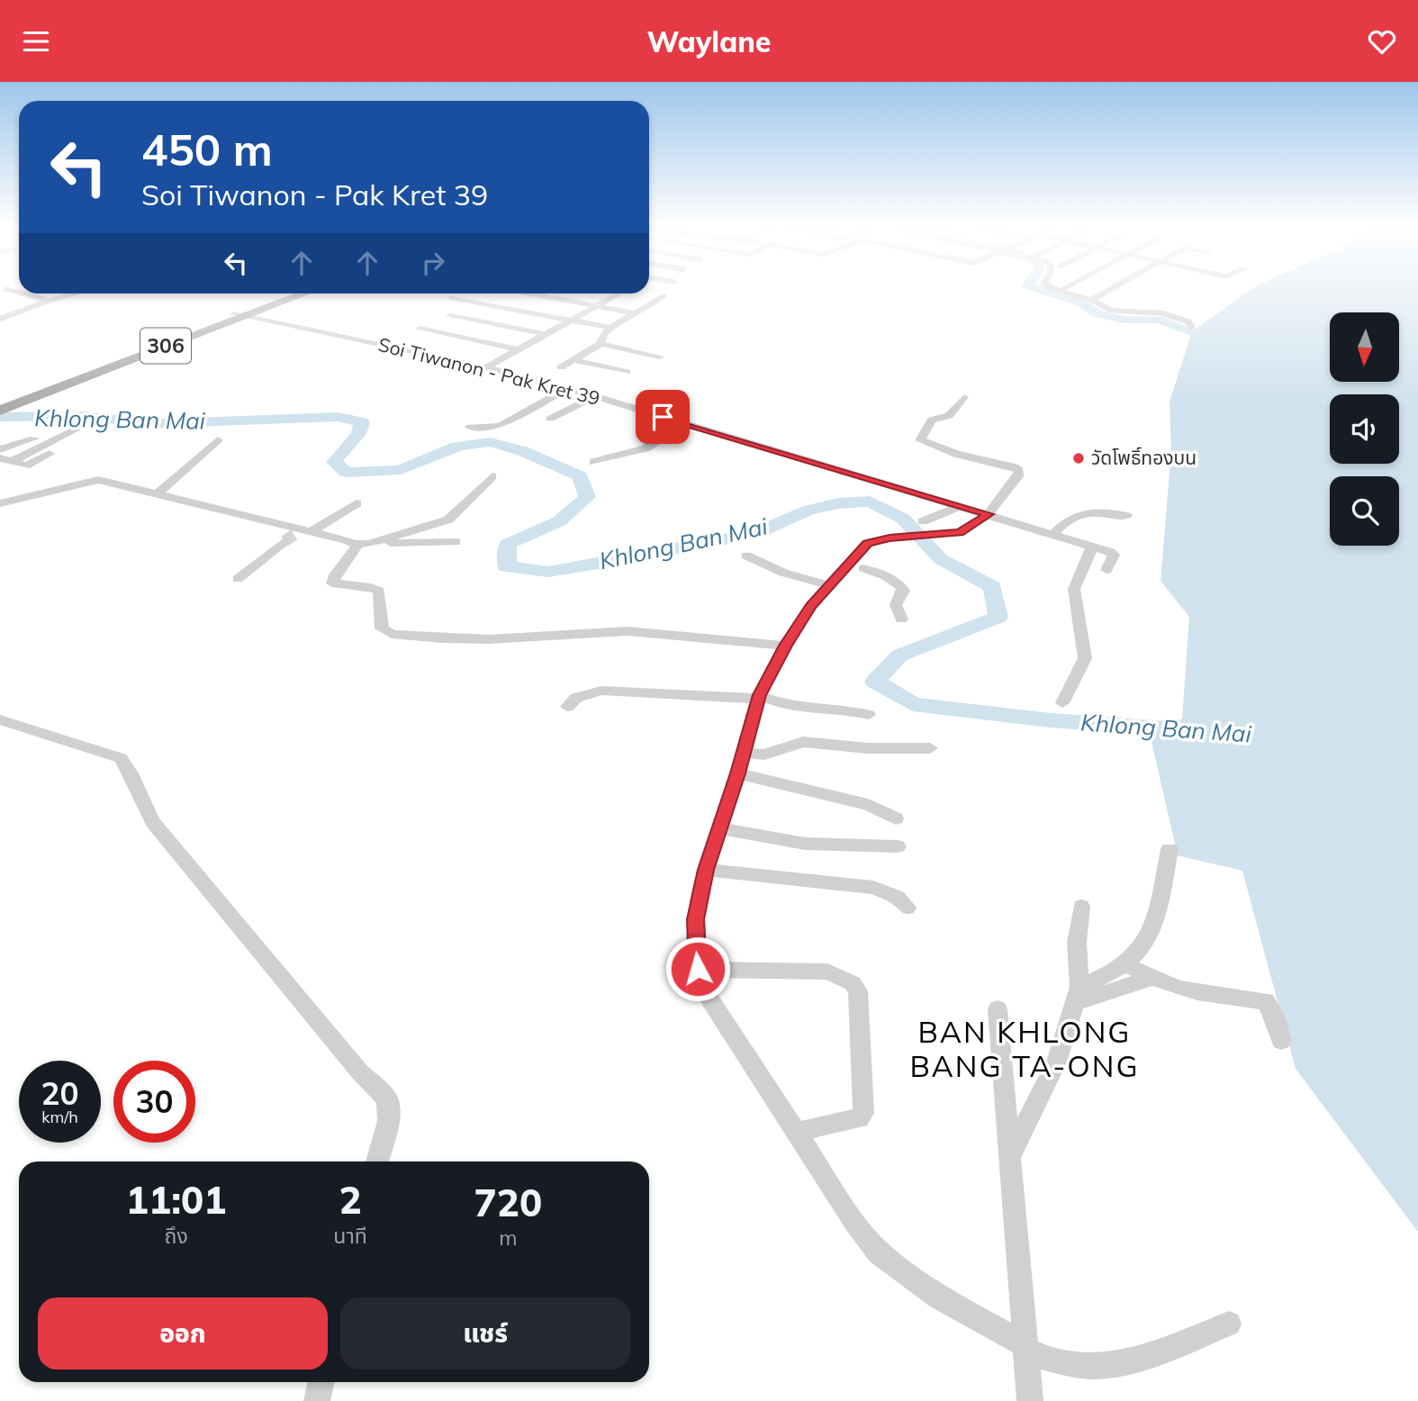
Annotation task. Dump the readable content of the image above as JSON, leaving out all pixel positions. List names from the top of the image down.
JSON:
{
  "streets": {
    "main road": ["306"],
    "street": ["Soi Tiwanon - Pak Kret 39"]
  },
  "crossings": [
    ["306", "Soi Tiwanon - Pak Kret 39"]
  ],
  "districts": ["BAN KHLONG BANG TA-ONG"],
  "water": ["Khlong Ban Mai"],
  "places": ["วัดโพธิ์ทองบน"],
  "north": "bottom",
  "page": {
    "header": "Waylane",
    "turn": ["450 m", "Soi Tiwanon - Pak Kret 39"],
    "speed": "20 km/h",
    "limit": "30",
    "eta": [
      "11:01",
      "ถึง",
      "2",
      "นาที",
      "720",
      "m"
    ],
    "buttons": ["ออก", "แชร์"]
  }
}
